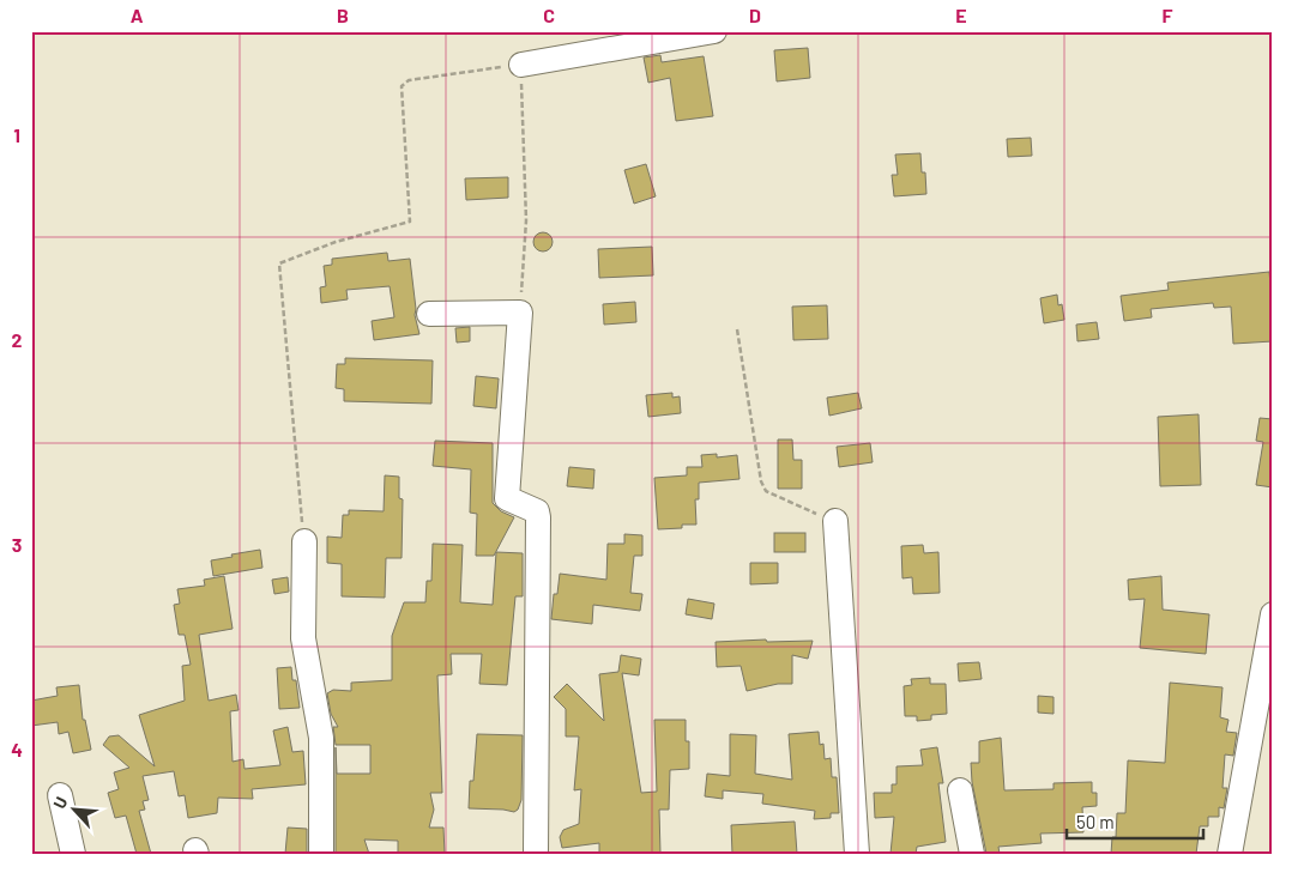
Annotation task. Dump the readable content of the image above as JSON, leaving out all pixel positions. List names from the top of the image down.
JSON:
{
  "scale_bar": "50 m",
  "north": "top left",
  "grid": {
    "columns": [
      "A",
      "B",
      "C",
      "D",
      "E",
      "F"
    ],
    "rows": [
      "1",
      "2",
      "3",
      "4"
    ]
  }
}
